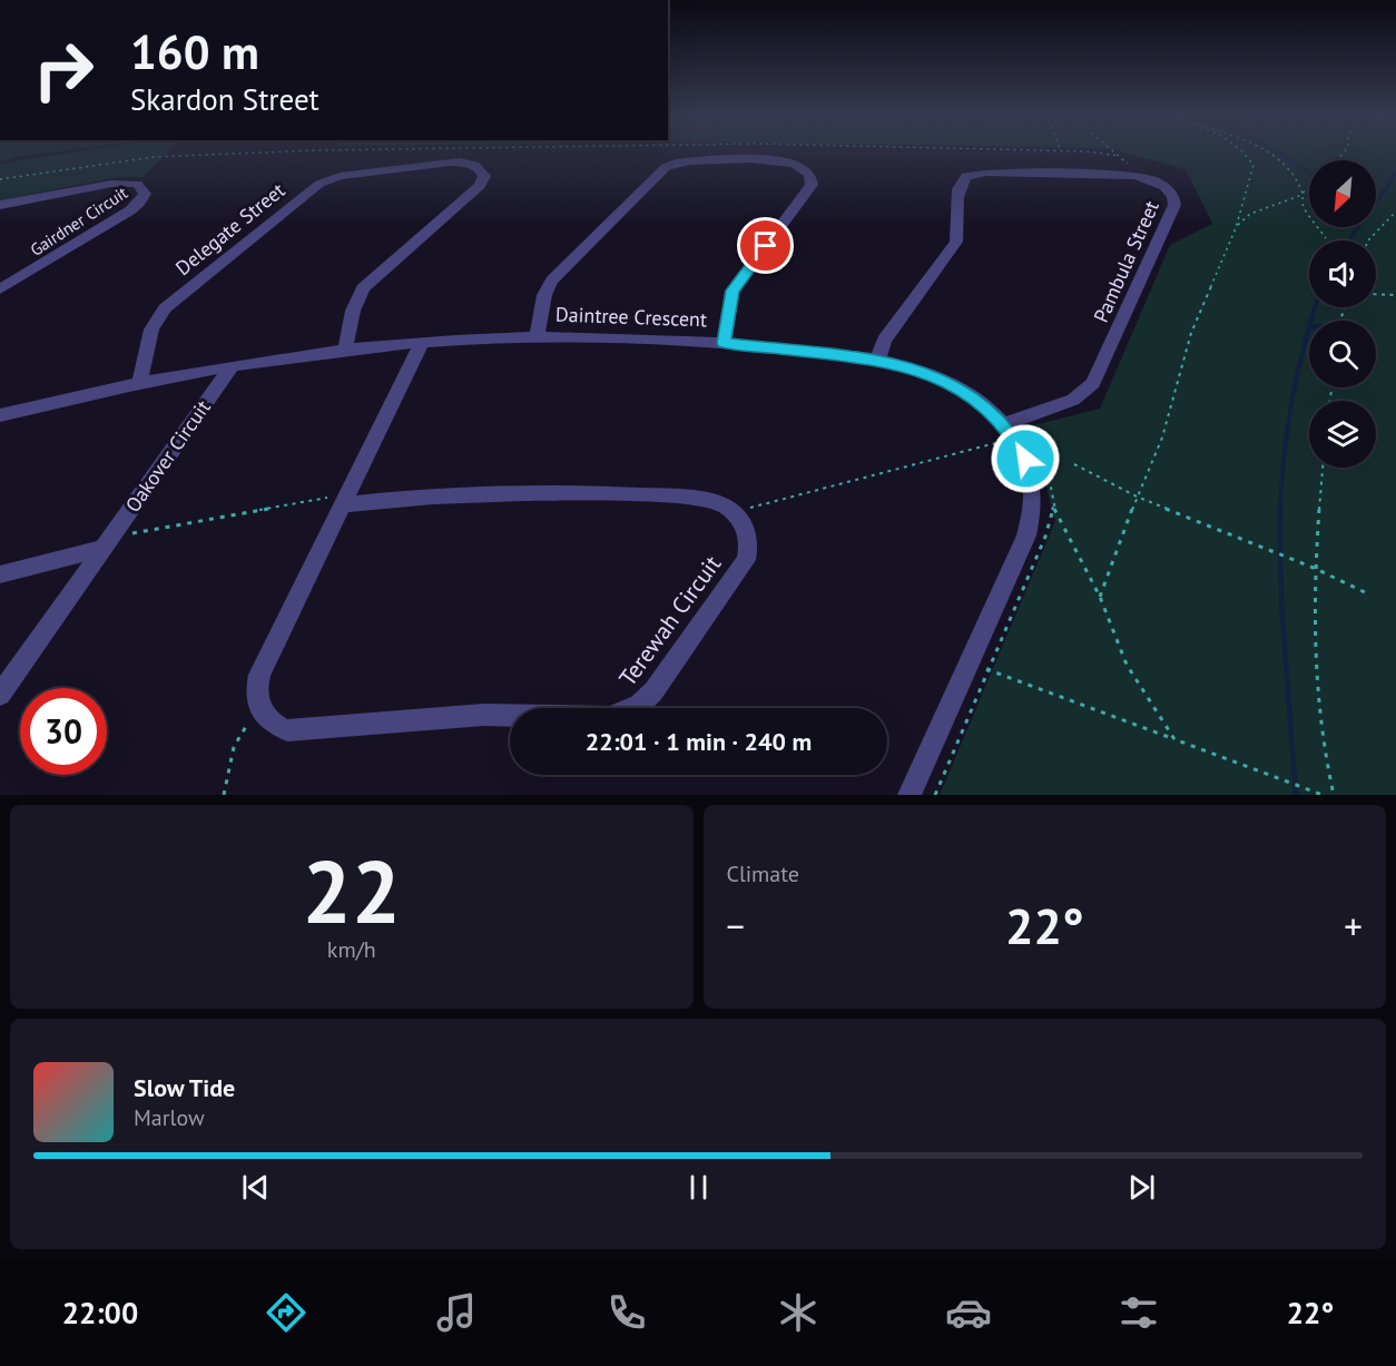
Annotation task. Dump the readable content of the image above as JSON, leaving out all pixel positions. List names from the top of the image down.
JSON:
{
  "streets": {
    "street": [
      "Gairdner Circuit",
      "Delegate Street",
      "Pambula Street",
      "Daintree Crescent",
      "Oakover Circuit",
      "Terewah Circuit"
    ]
  },
  "crossings": [
    ["Delegate Street", "Daintree Crescent"],
    ["Pambula Street", "Daintree Crescent"],
    ["Daintree Crescent", "Oakover Circuit"]
  ],
  "north": "bottom left",
  "page": {
    "turn": ["160 m", "Skardon Street"],
    "limit": "30",
    "trip": "22:01 · 1 min · 240 m",
    "tile": [
      ["22", "km/h"],
      "Climate"
    ],
    "heat": ["−", "22°", "+"],
    "song": ["Slow Tide", "Marlow"],
    "tabs": ["22:00", "22°"]
  }
}
